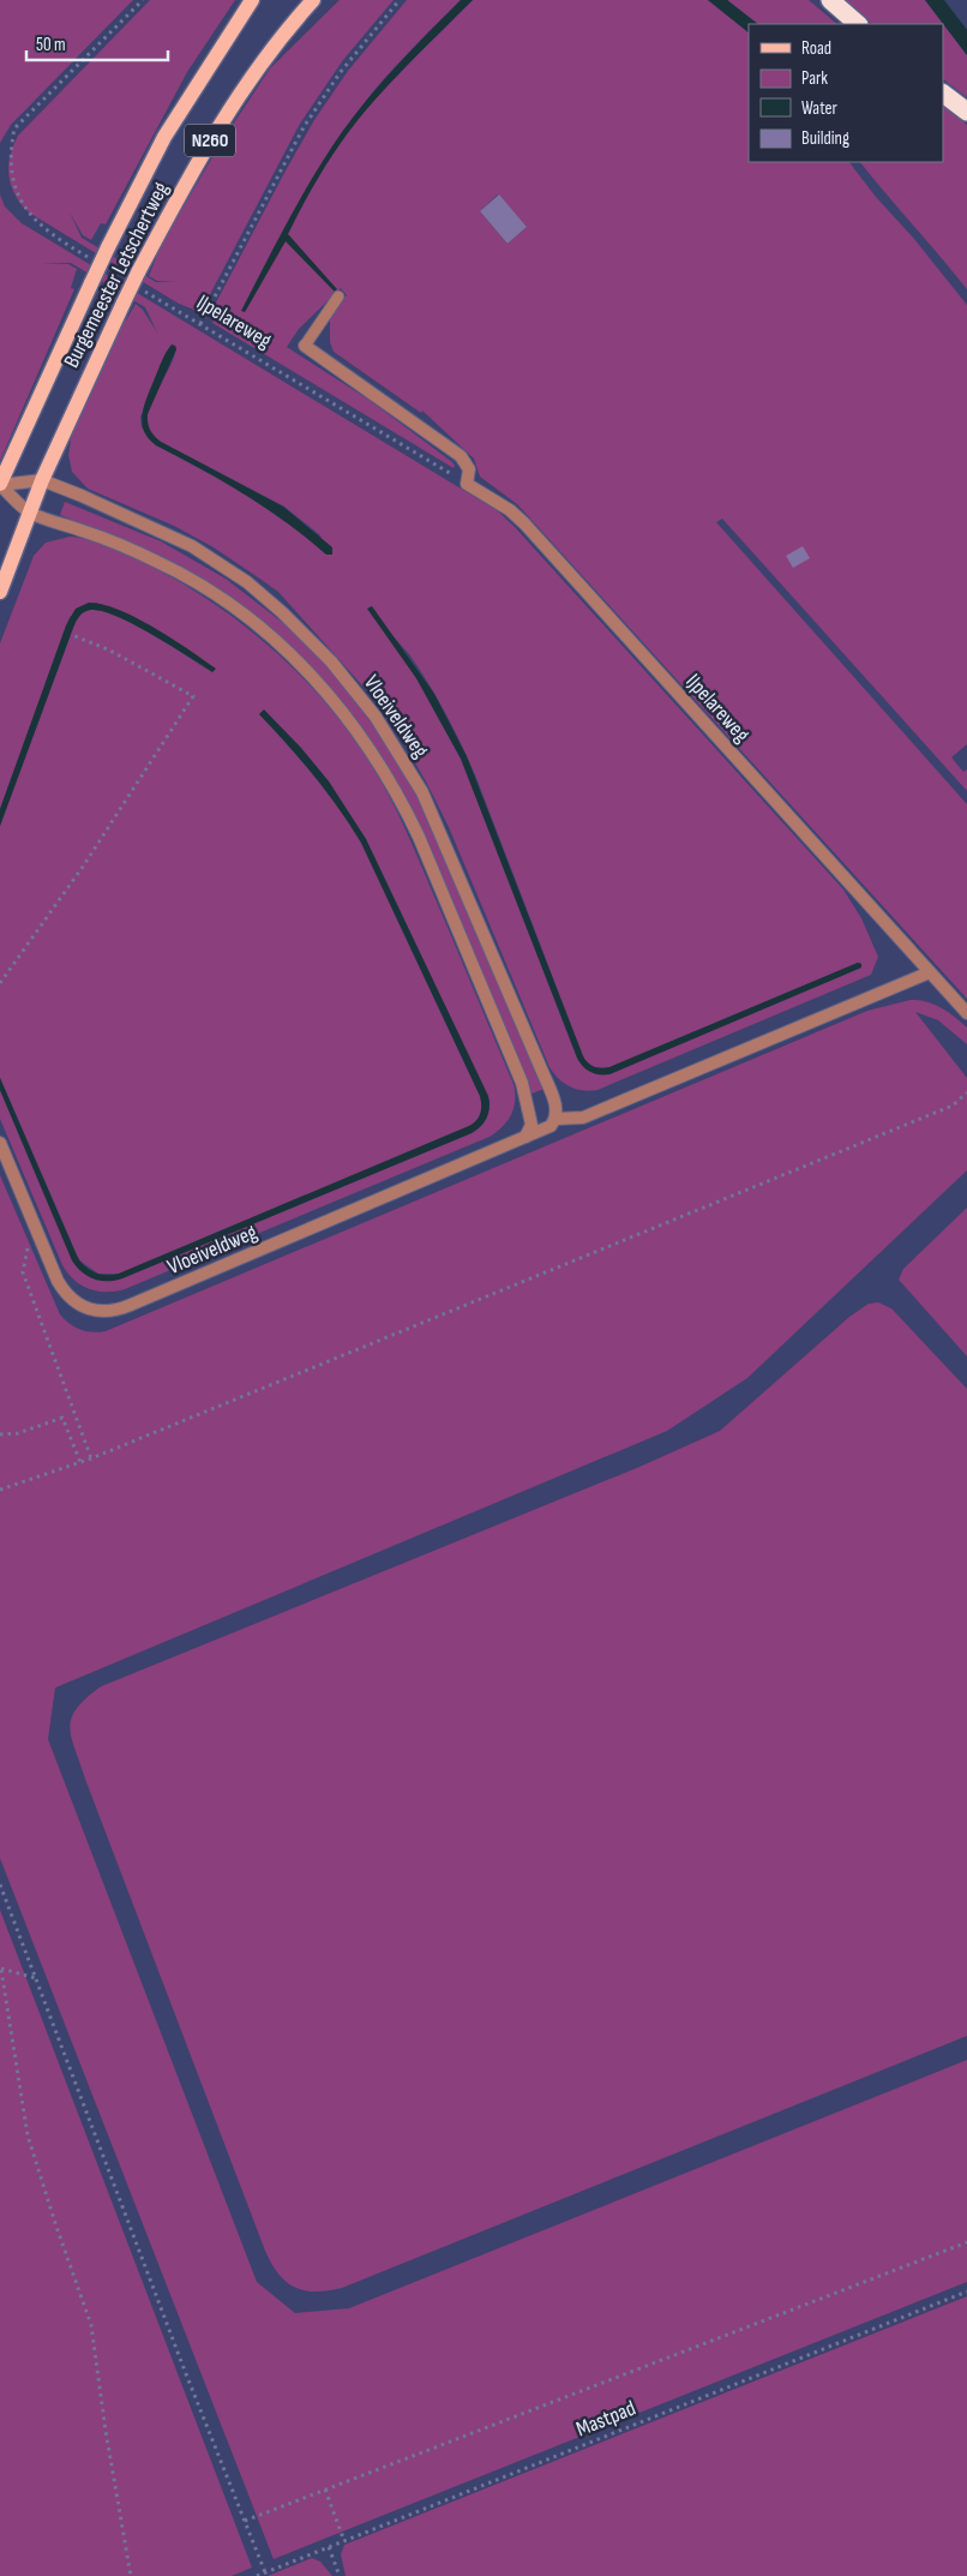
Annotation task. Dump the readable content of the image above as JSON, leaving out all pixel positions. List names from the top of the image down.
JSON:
{
  "streets": {
    "main road": ["N260", "Burgemeester Letschertweg"],
    "street": ["IJpelareweg", "Vloeiveldweg"],
    "path": ["Mastpad"]
  },
  "crossings": [
    ["Burgemeester Letschertweg", "Vloeiveldweg"]
  ],
  "legend": [
    "Road",
    "Park",
    "Water",
    "Building"
  ],
  "scale_bar": "50 m"
}
